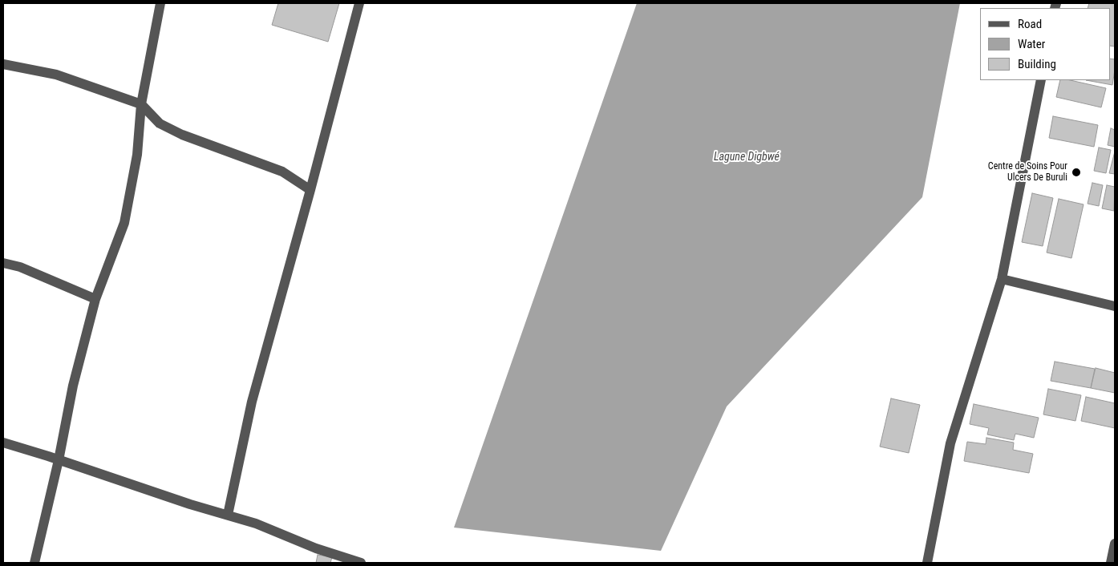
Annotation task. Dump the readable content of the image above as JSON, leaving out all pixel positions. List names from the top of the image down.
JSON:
{
  "water": ["Lagune Digbwé"],
  "places": ["Centre de Soins Pour Ulcers De Buruli"],
  "legend": ["Road", "Water", "Building"]
}
